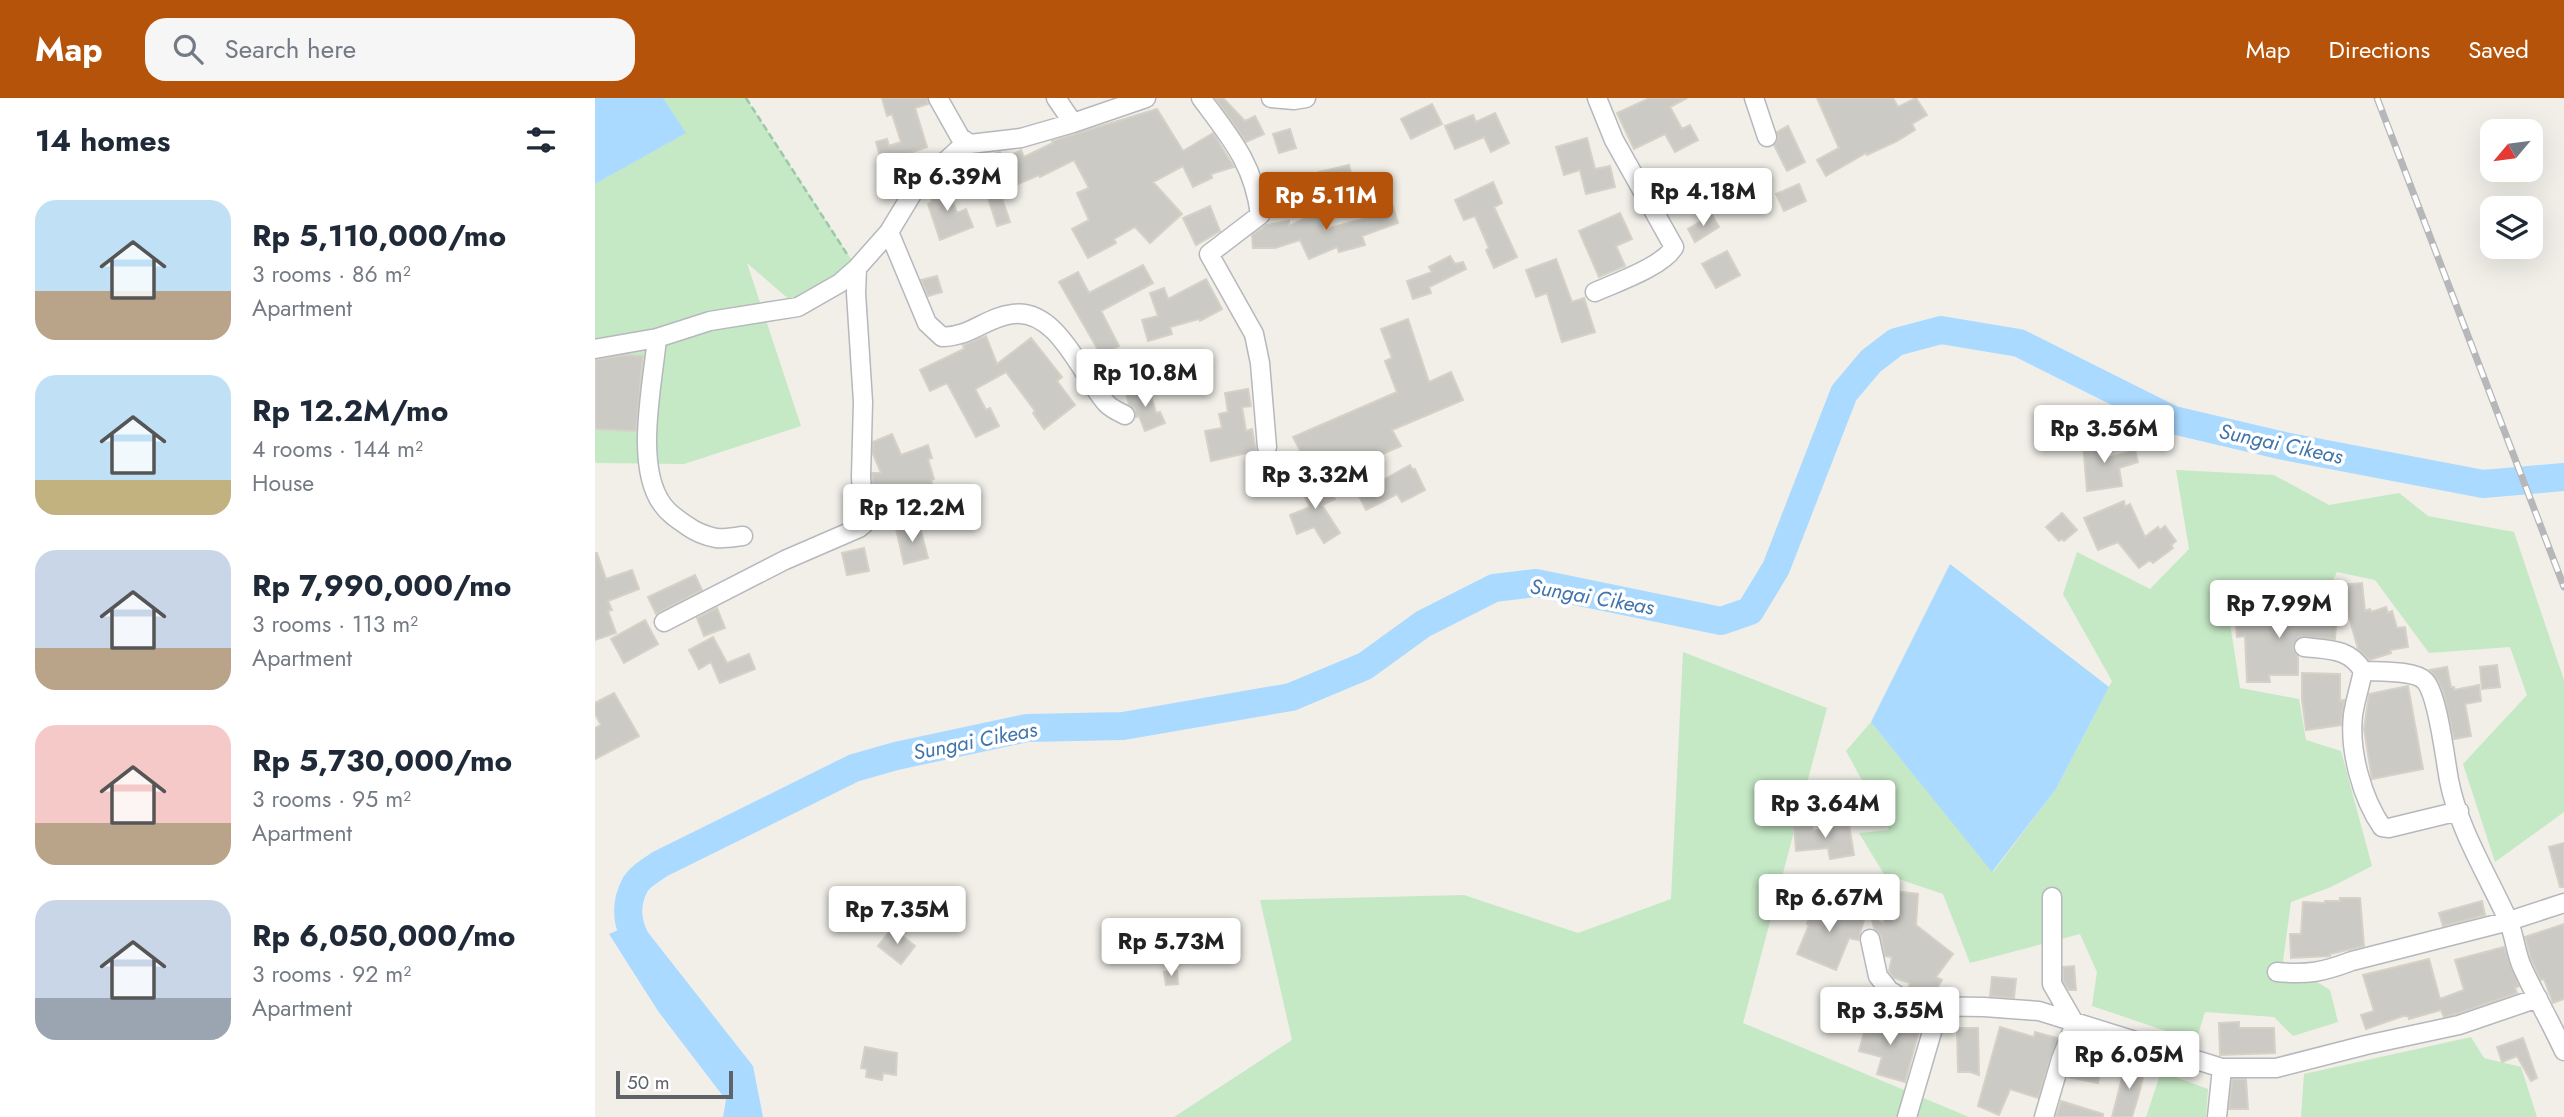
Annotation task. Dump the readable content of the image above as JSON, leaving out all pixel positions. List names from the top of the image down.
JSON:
{
  "water": ["Sungai Cikeas"],
  "scale_bar": "50 m",
  "north": "bottom left",
  "page": {
    "header": "Map",
    "search": "Search here",
    "nav": ["Map", "Directions", "Saved"],
    "heading": "14 homes",
    "price": [
      "Rp 6.39M",
      "Rp 4.18M",
      "Rp 5.11M",
      "Rp 10.8M",
      "Rp 3.56M",
      "Rp 3.32M",
      "Rp 12.2M",
      "Rp 7.99M",
      "Rp 3.64M",
      "Rp 6.67M",
      "Rp 7.35M",
      "Rp 5.73M",
      "Rp 3.55M",
      "Rp 6.05M"
    ],
    "list": [
      {
        "name": "Rp 5,110,000/mo",
        "note": "3 rooms · 86 m² · Apartment"
      },
      {
        "name": "Rp 12.2M/mo",
        "note": "4 rooms · 144 m² · House"
      },
      {
        "name": "Rp 7,990,000/mo",
        "note": "3 rooms · 113 m² · Apartment"
      },
      {
        "name": "Rp 5,730,000/mo",
        "note": "3 rooms · 95 m² · Apartment"
      },
      {
        "name": "Rp 6,050,000/mo",
        "note": "3 rooms · 92 m² · Apartment"
      }
    ],
    "scale": "50 m"
  }
}
